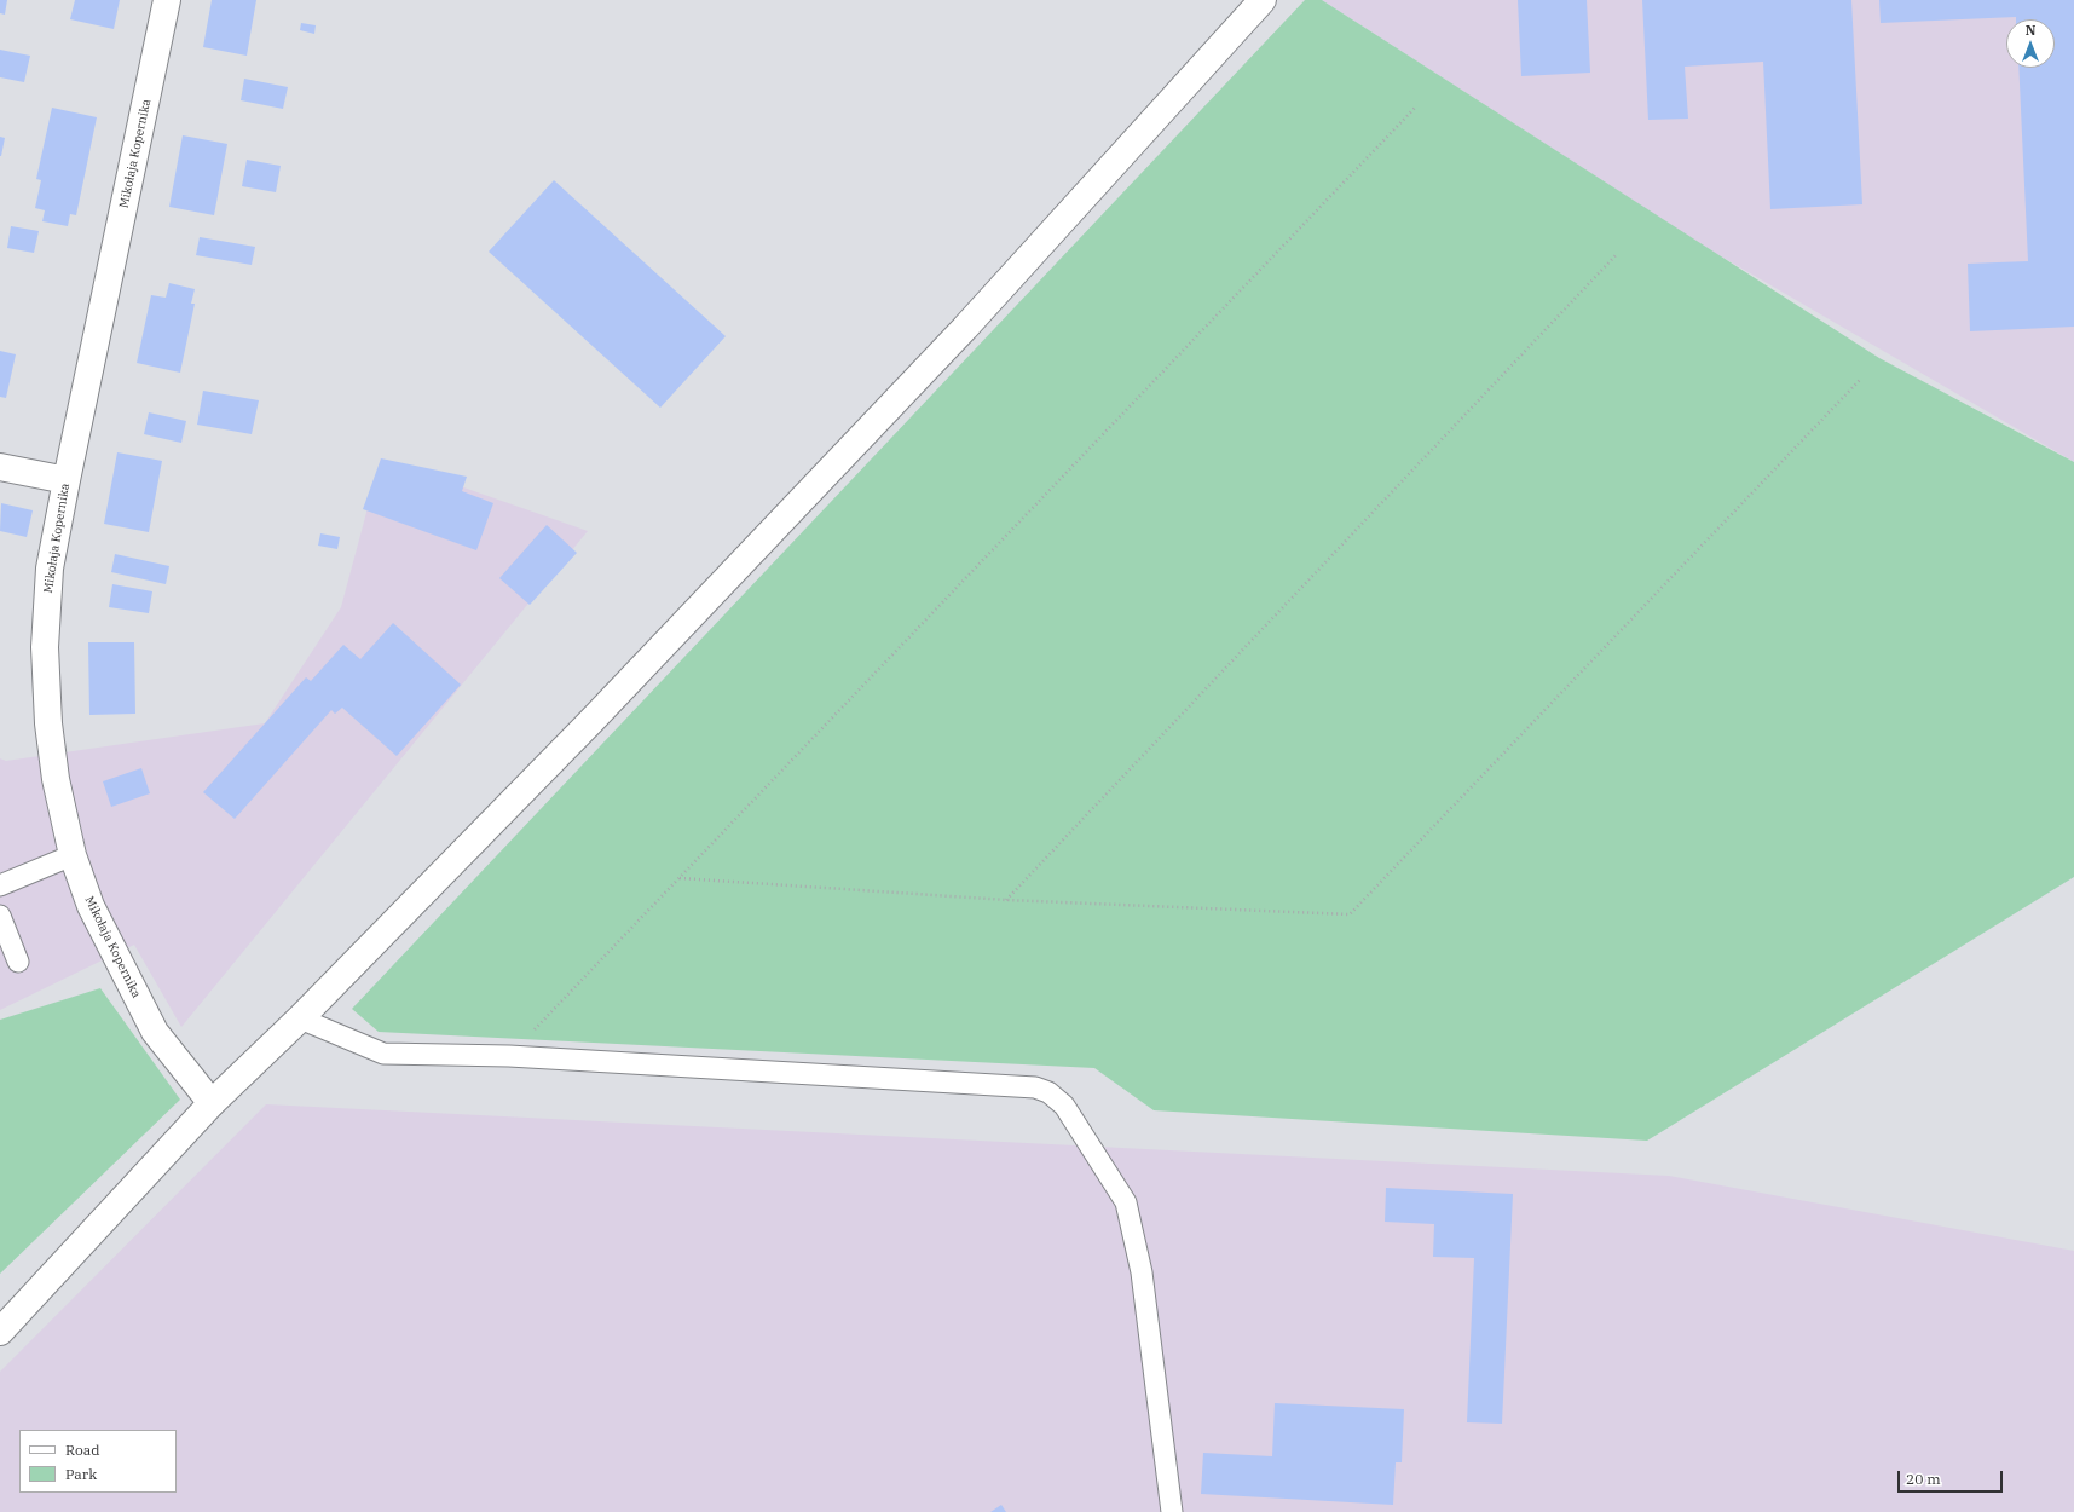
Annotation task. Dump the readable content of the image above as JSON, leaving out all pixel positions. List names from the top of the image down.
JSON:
{
  "streets": {
    "street": ["Mikołaja Kopernika"]
  },
  "legend": ["Road", "Park"],
  "scale_bar": "20 m",
  "north": "top"
}
